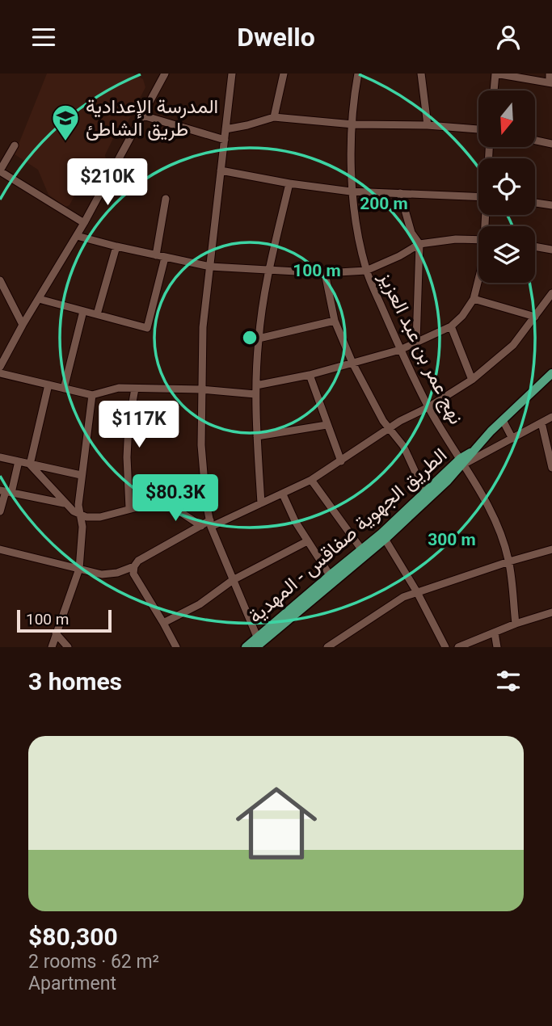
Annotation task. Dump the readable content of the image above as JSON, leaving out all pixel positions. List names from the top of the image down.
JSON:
{
  "streets": {
    "main road": ["الطريق الجهوية صفاقس - المهدية"],
    "street": ["نهج عمر بن عبد العزيز"]
  },
  "crossings": [
    ["نهج عمر بن عبد العزيز", "الطريق الجهوية صفاقس - المهدية"]
  ],
  "places": {
    "school or university": ["المدرسة الإعدادية طريق الشاطئ"]
  },
  "scale_bar": "100 m",
  "north": "bottom",
  "page": {
    "header": "Dwello",
    "price": ["$210K", "$117K", "$80.3K"],
    "scale": "100 m",
    "heading": "3 homes",
    "list": [
      {
        "name": "$80,300",
        "note": "2 rooms · 62 m² · Apartment"
      }
    ]
  },
  "rings": ["200 m", "100 m", "300 m"]
}
